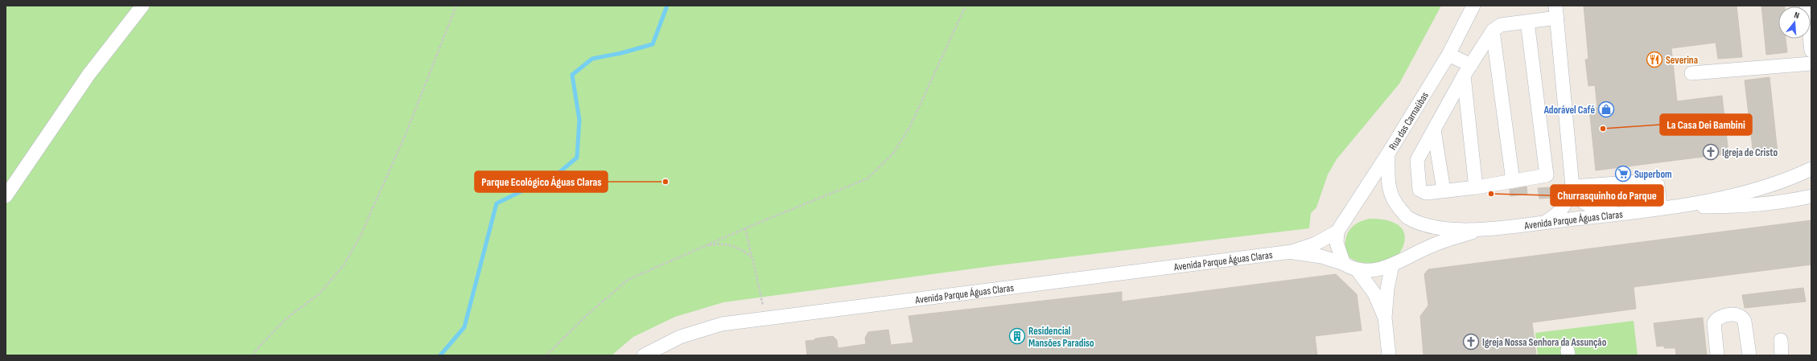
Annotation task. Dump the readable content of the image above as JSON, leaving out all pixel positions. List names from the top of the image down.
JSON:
{
  "streets": {
    "street": ["Rua das Carnaúbas", "Avenida Parque Águas Claras"]
  },
  "crossings": [
    ["Rua das Carnaúbas", "Avenida Parque Águas Claras"]
  ],
  "places": {
    "restaurant": ["Severina"],
    "shop": ["Adorável Café"],
    "other": ["La Casa Dei Bambini", "Parque Ecológico Águas Claras", "Churrasquinho do Parque"],
    "church": ["Igreja de Cristo", "Igreja Nossa Senhora da Assunção"],
    "supermarket": ["Superbom"],
    "building": ["Residencial Mansões Paradiso"]
  },
  "north": "top"
}
